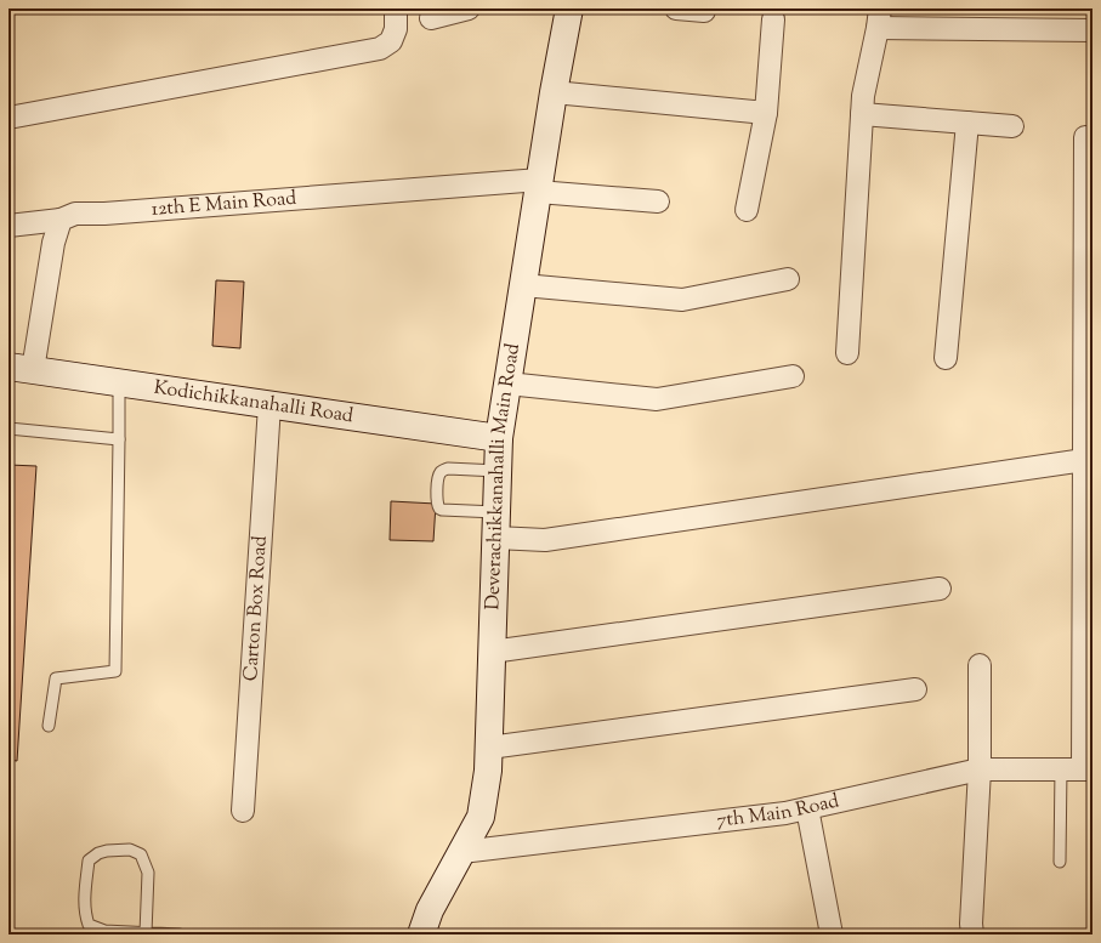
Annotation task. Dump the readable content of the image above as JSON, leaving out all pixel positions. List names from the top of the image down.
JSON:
{
  "streets": {
    "street": [
      "12th E Main Road",
      "Kodichikkanahalli Road",
      "Deverachikkanahalli Main Road",
      "Carton Box Road",
      "7th Main Road"
    ]
  },
  "crossings": [
    ["12th E Main Road", "Deverachikkanahalli Main Road"],
    ["Kodichikkanahalli Road", "Deverachikkanahalli Main Road"],
    ["Kodichikkanahalli Road", "Carton Box Road"],
    ["Deverachikkanahalli Main Road", "7th Main Road"]
  ]
}
